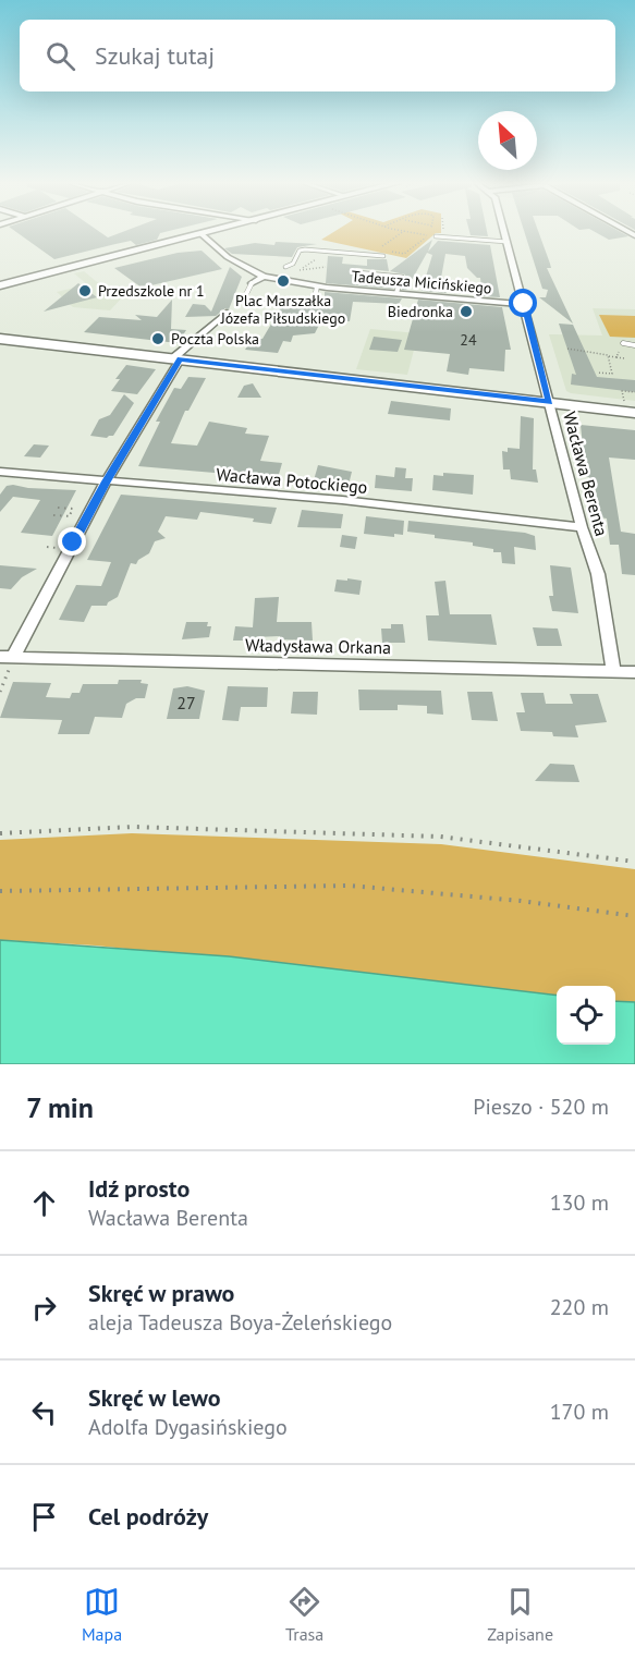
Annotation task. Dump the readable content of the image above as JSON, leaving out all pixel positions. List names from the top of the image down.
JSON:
{
  "streets": {
    "street": [
      "Tadeusza Micińskiego",
      "Wacława Berenta",
      "Wacława Potockiego",
      "Władysława Orkana"
    ]
  },
  "crossings": [
    ["Tadeusza Micińskiego", "Wacława Berenta"],
    ["Wacława Berenta", "Wacława Potockiego"],
    ["Wacława Berenta", "Władysława Orkana"]
  ],
  "places": [
    "Plac Marszałka Józefa Piłsudskiego",
    "Przedszkole nr 1",
    "Biedronka",
    "Poczta Polska"
  ],
  "house_numbers": ["24", "27"],
  "north": "top left",
  "page": {
    "search": "Szukaj tutaj",
    "heading": ["7 min", "Pieszo · 520 m"],
    "list": [
      ["Idź prosto", "Wacława Berenta", "130 m"],
      ["Skręć w prawo", "aleja Tadeusza Boya-Żeleńskiego", "220 m"],
      ["Skręć w lewo", "Adolfa Dygasińskiego", "170 m"],
      "Cel podróży"
    ],
    "nav": ["Mapa", "Trasa", "Zapisane"]
  }
}
